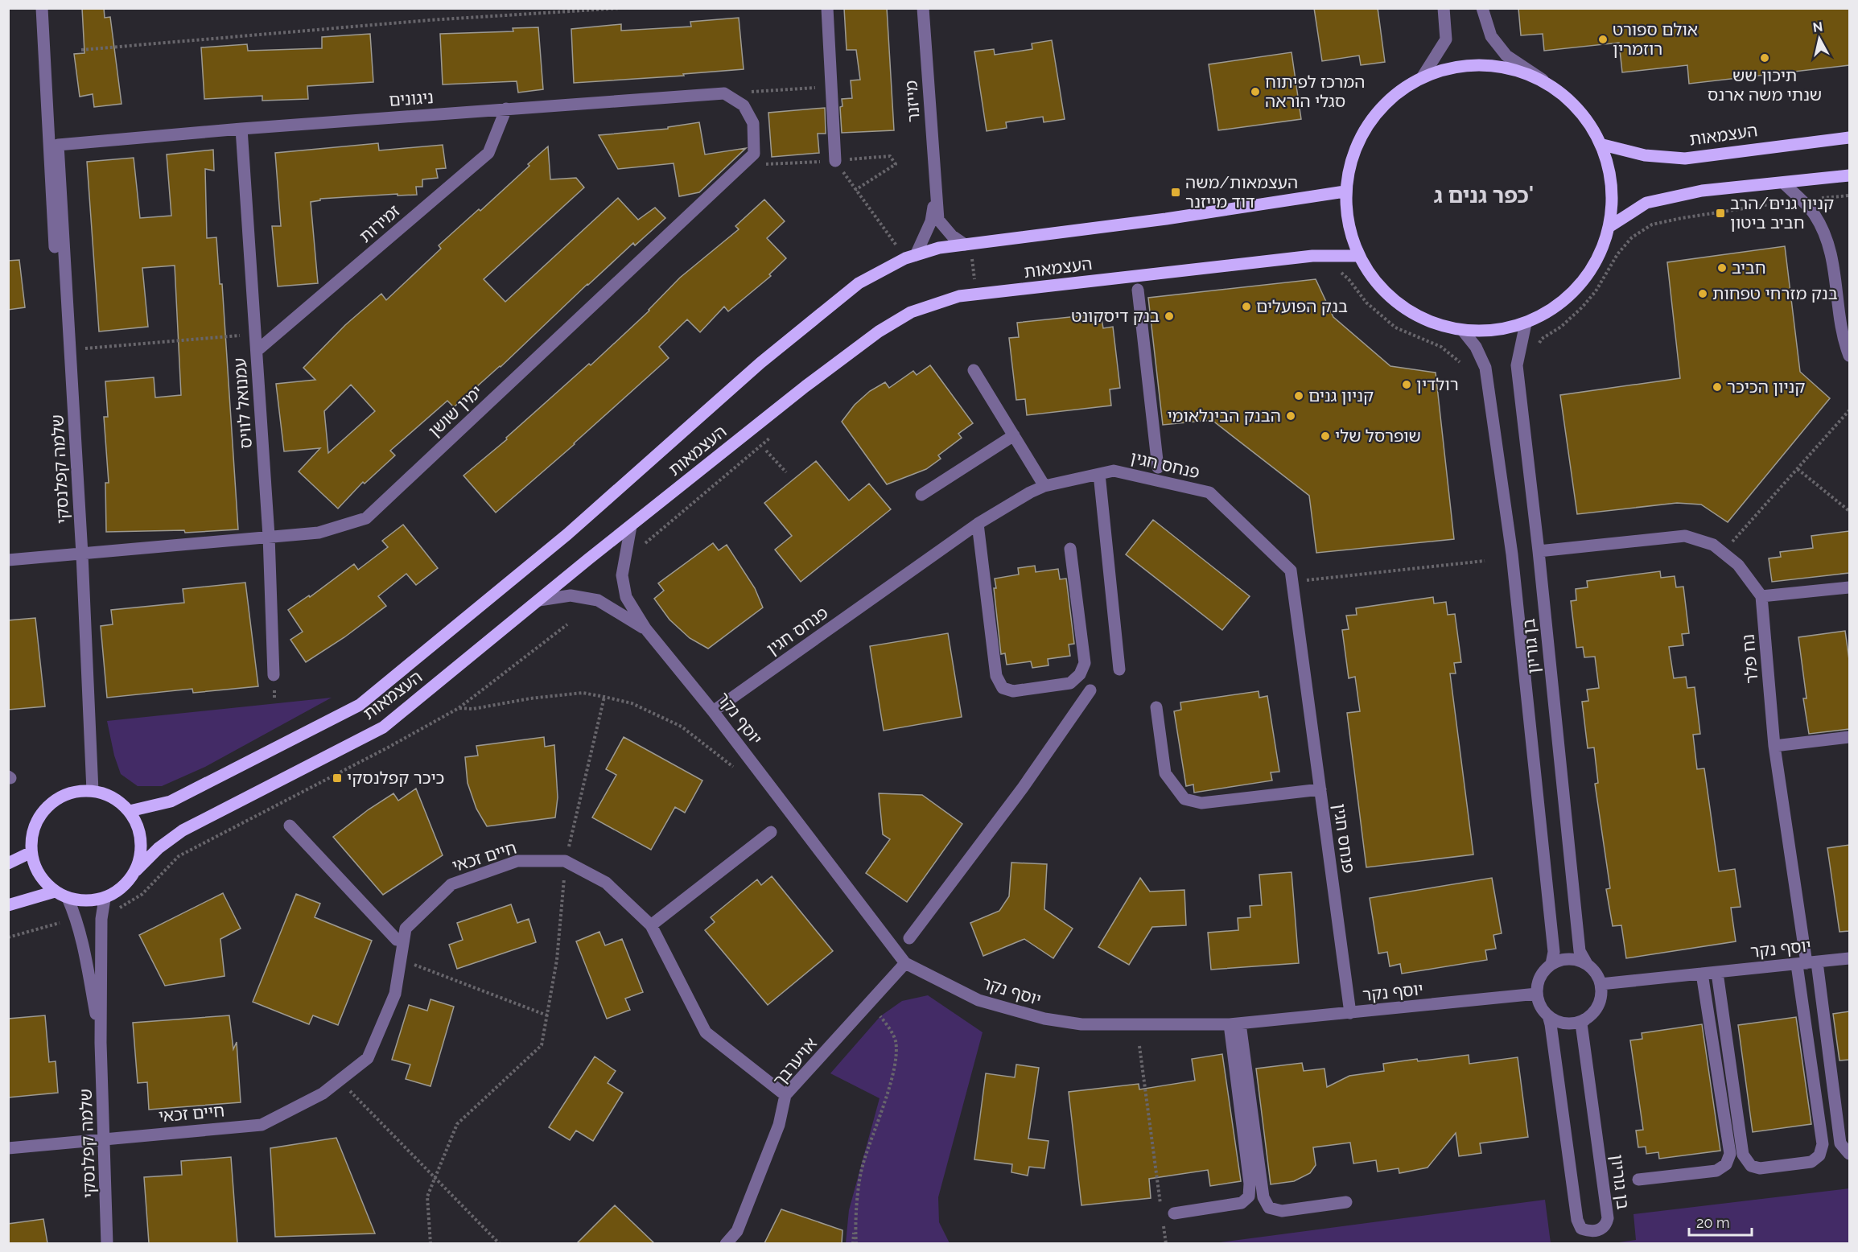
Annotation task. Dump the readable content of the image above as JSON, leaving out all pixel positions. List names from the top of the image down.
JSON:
{
  "streets": {
    "main road": ["העצמאות"],
    "street": [
      "ניגונים",
      "מייזנר",
      "זמירות",
      "עמנואל לוויס",
      "ימין שושן",
      "פנחס חגין",
      "שלמה קפלנסקי",
      "בן גוריון",
      "נח פלר",
      "יוסף נקר",
      "חיים זכאי",
      "אויערבך"
    ]
  },
  "crossings": [
    ["ניגונים", "זמירות"],
    ["ניגונים", "עמנואל לוויס"],
    ["ניגונים", "שלמה קפלנסקי"],
    ["מייזנר", "העצמאות"],
    ["העצמאות", "שלמה קפלנסקי"],
    ["העצמאות", "יוסף נקר"],
    ["זמירות", "עמנואל לוויס"],
    ["עמנואל לוויס", "ימין שושן"],
    ["ימין שושן", "שלמה קפלנסקי"],
    ["פנחס חגין", "יוסף נקר"],
    ["שלמה קפלנסקי", "חיים זכאי"],
    ["בן גוריון", "יוסף נקר"],
    ["נח פלר", "יוסף נקר"],
    ["יוסף נקר", "אויערבך"],
    ["חיים זכאי", "אויערבך"]
  ],
  "districts": ["כפר גנים ג'"],
  "places": {
    "other": [
      "אולם ספורט רוזמרין",
      "תיכון שש שנתי משה ארנס",
      "המרכז לפיתוח סגלי הוראה",
      "חביב",
      "בנק מזרחי טפחות",
      "בנק הפועלים",
      "בנק דיסקונט",
      "רולדין",
      "קניון הכיכר",
      "קניון גנים",
      "הבנק הבינלאומי",
      "שופרסל שלי"
    ],
    "transit": ["העצמאות/משה דוד מייזנר", "קניון גנים/הרב חביב ביטון", "כיכר קפלנסקי"]
  },
  "scale_bar": "20 m",
  "north": "top"
}
